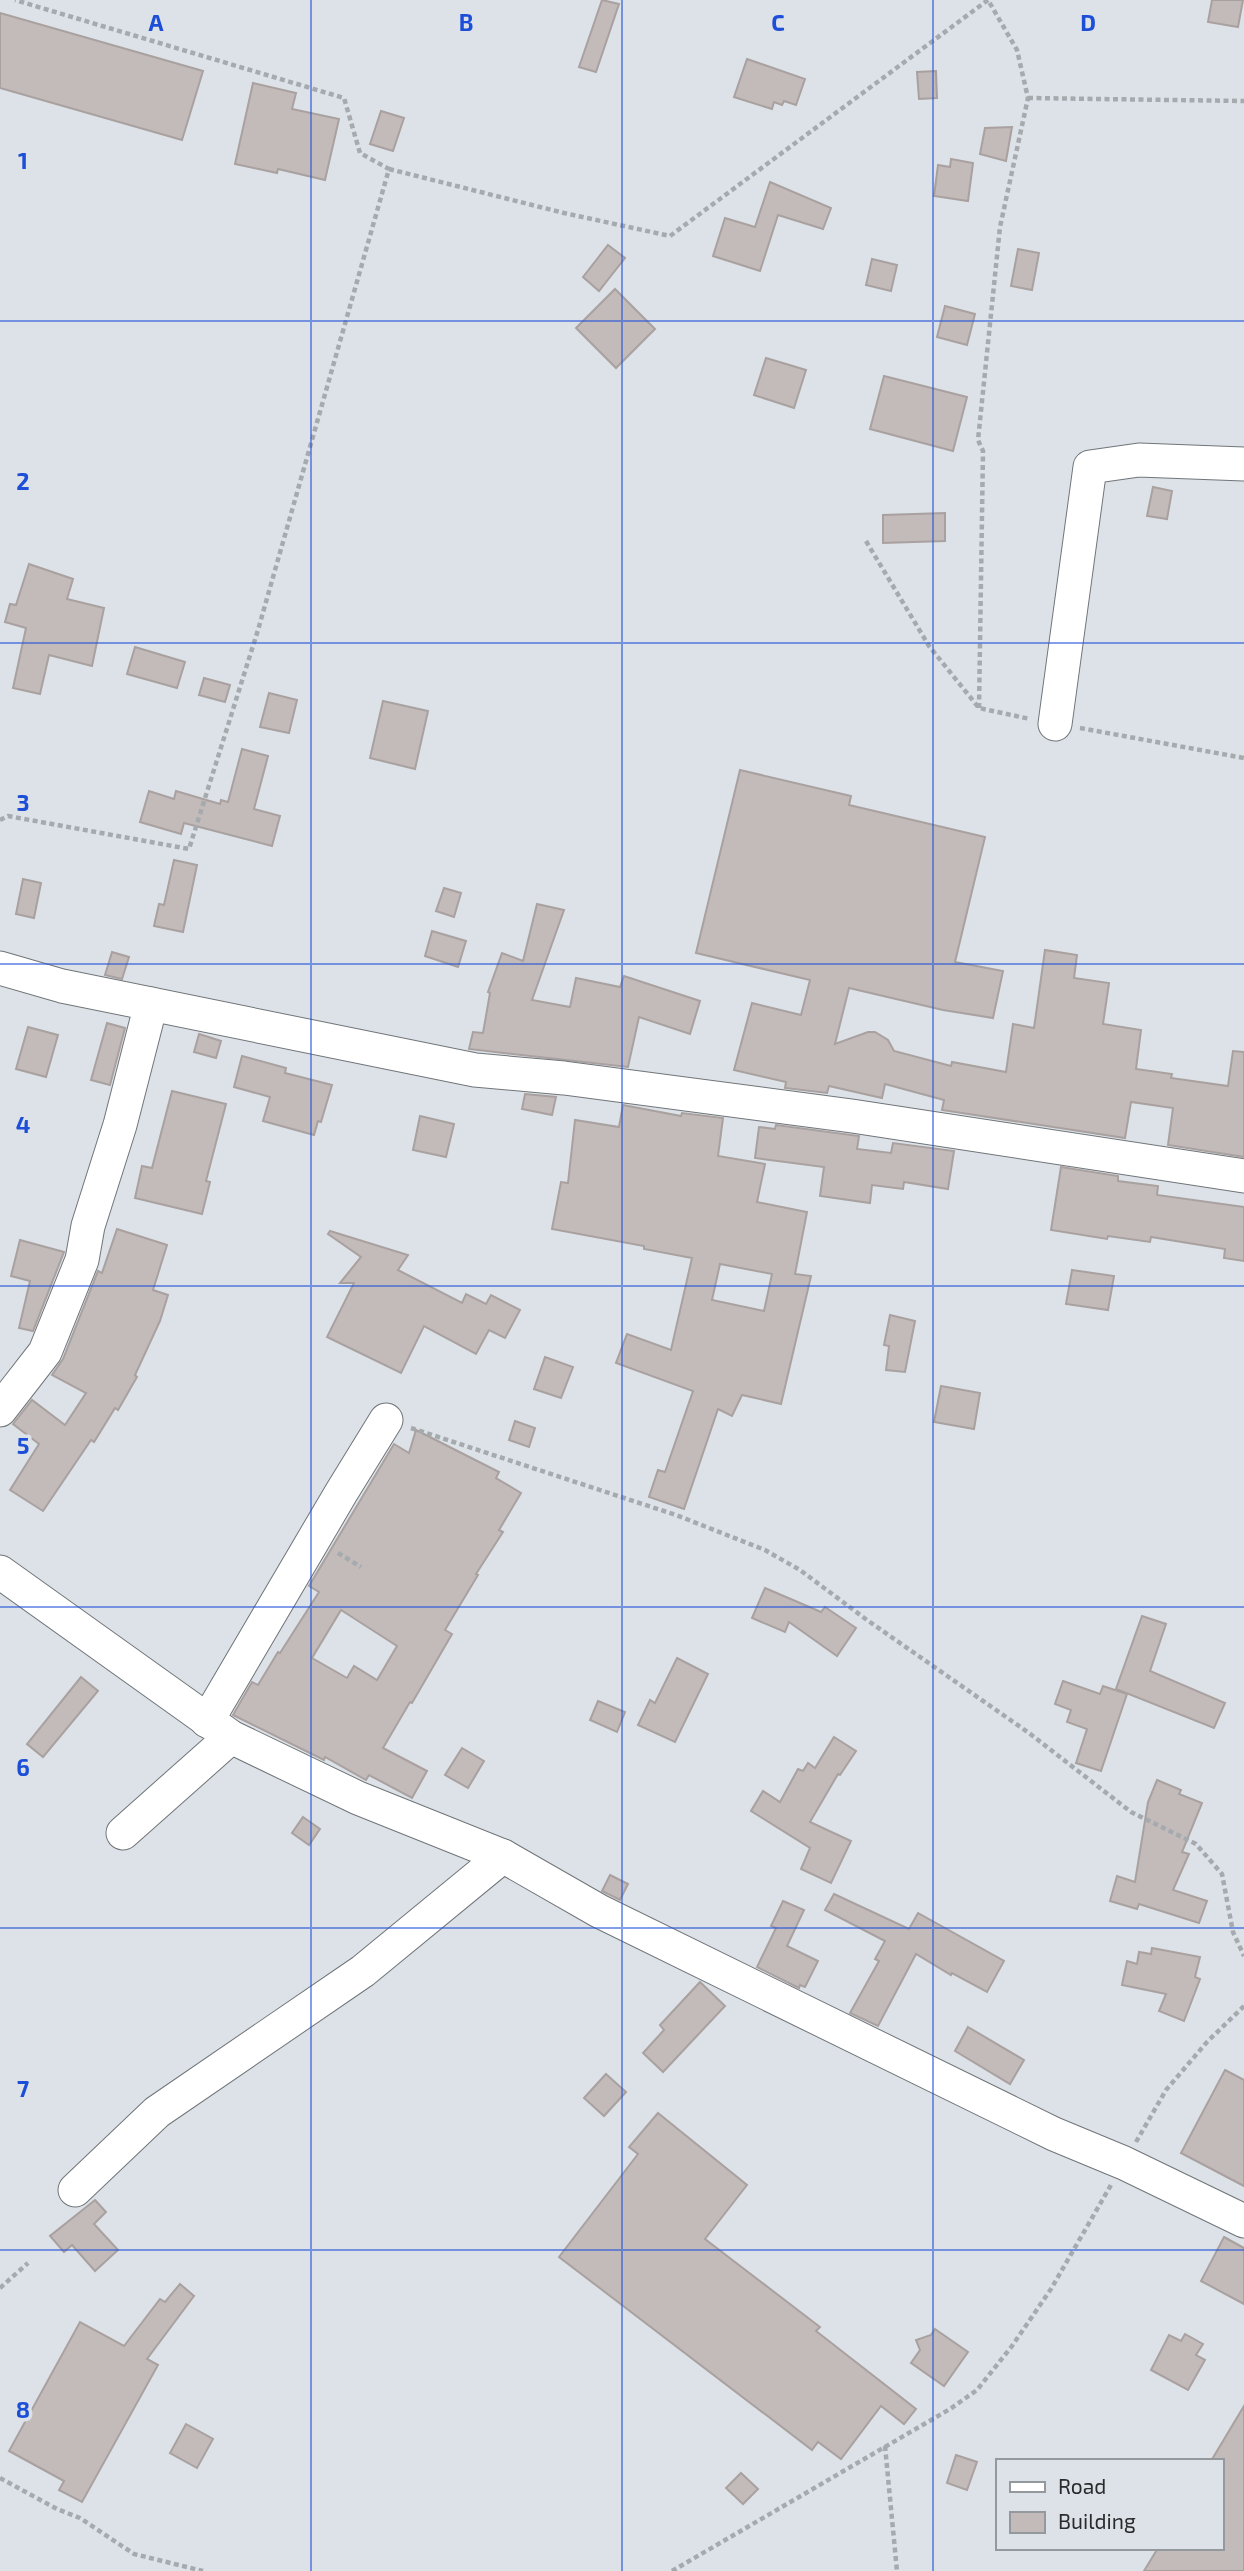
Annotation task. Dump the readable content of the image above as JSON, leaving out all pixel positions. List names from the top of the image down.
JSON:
{
  "legend": ["Road", "Building"],
  "grid": {
    "columns": [
      "A",
      "B",
      "C",
      "D"
    ],
    "rows": [
      "1",
      "2",
      "3",
      "4",
      "5",
      "6",
      "7",
      "8"
    ]
  }
}
